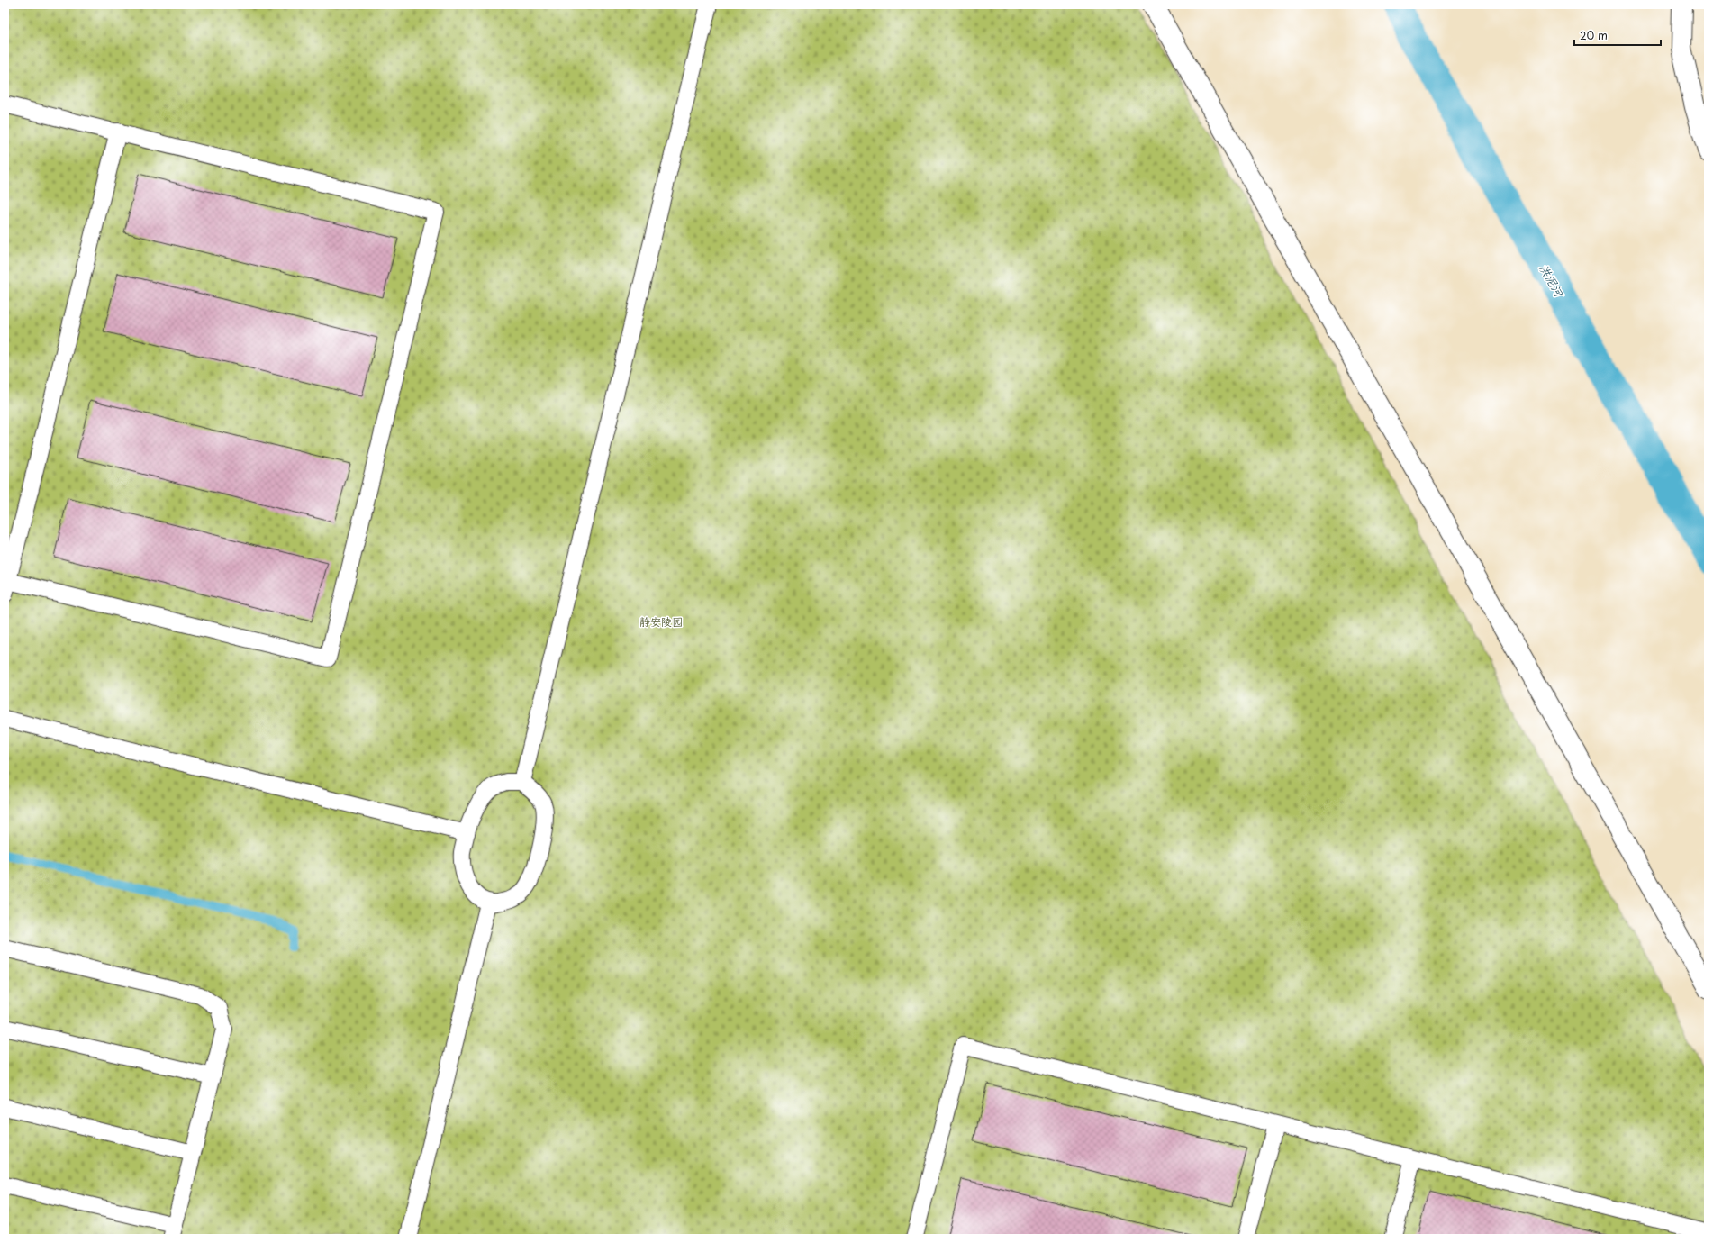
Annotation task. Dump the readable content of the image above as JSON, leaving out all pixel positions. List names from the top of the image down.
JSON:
{
  "water": ["洪泥河"],
  "parks": ["静安陵园"],
  "scale_bar": "20 m"
}
